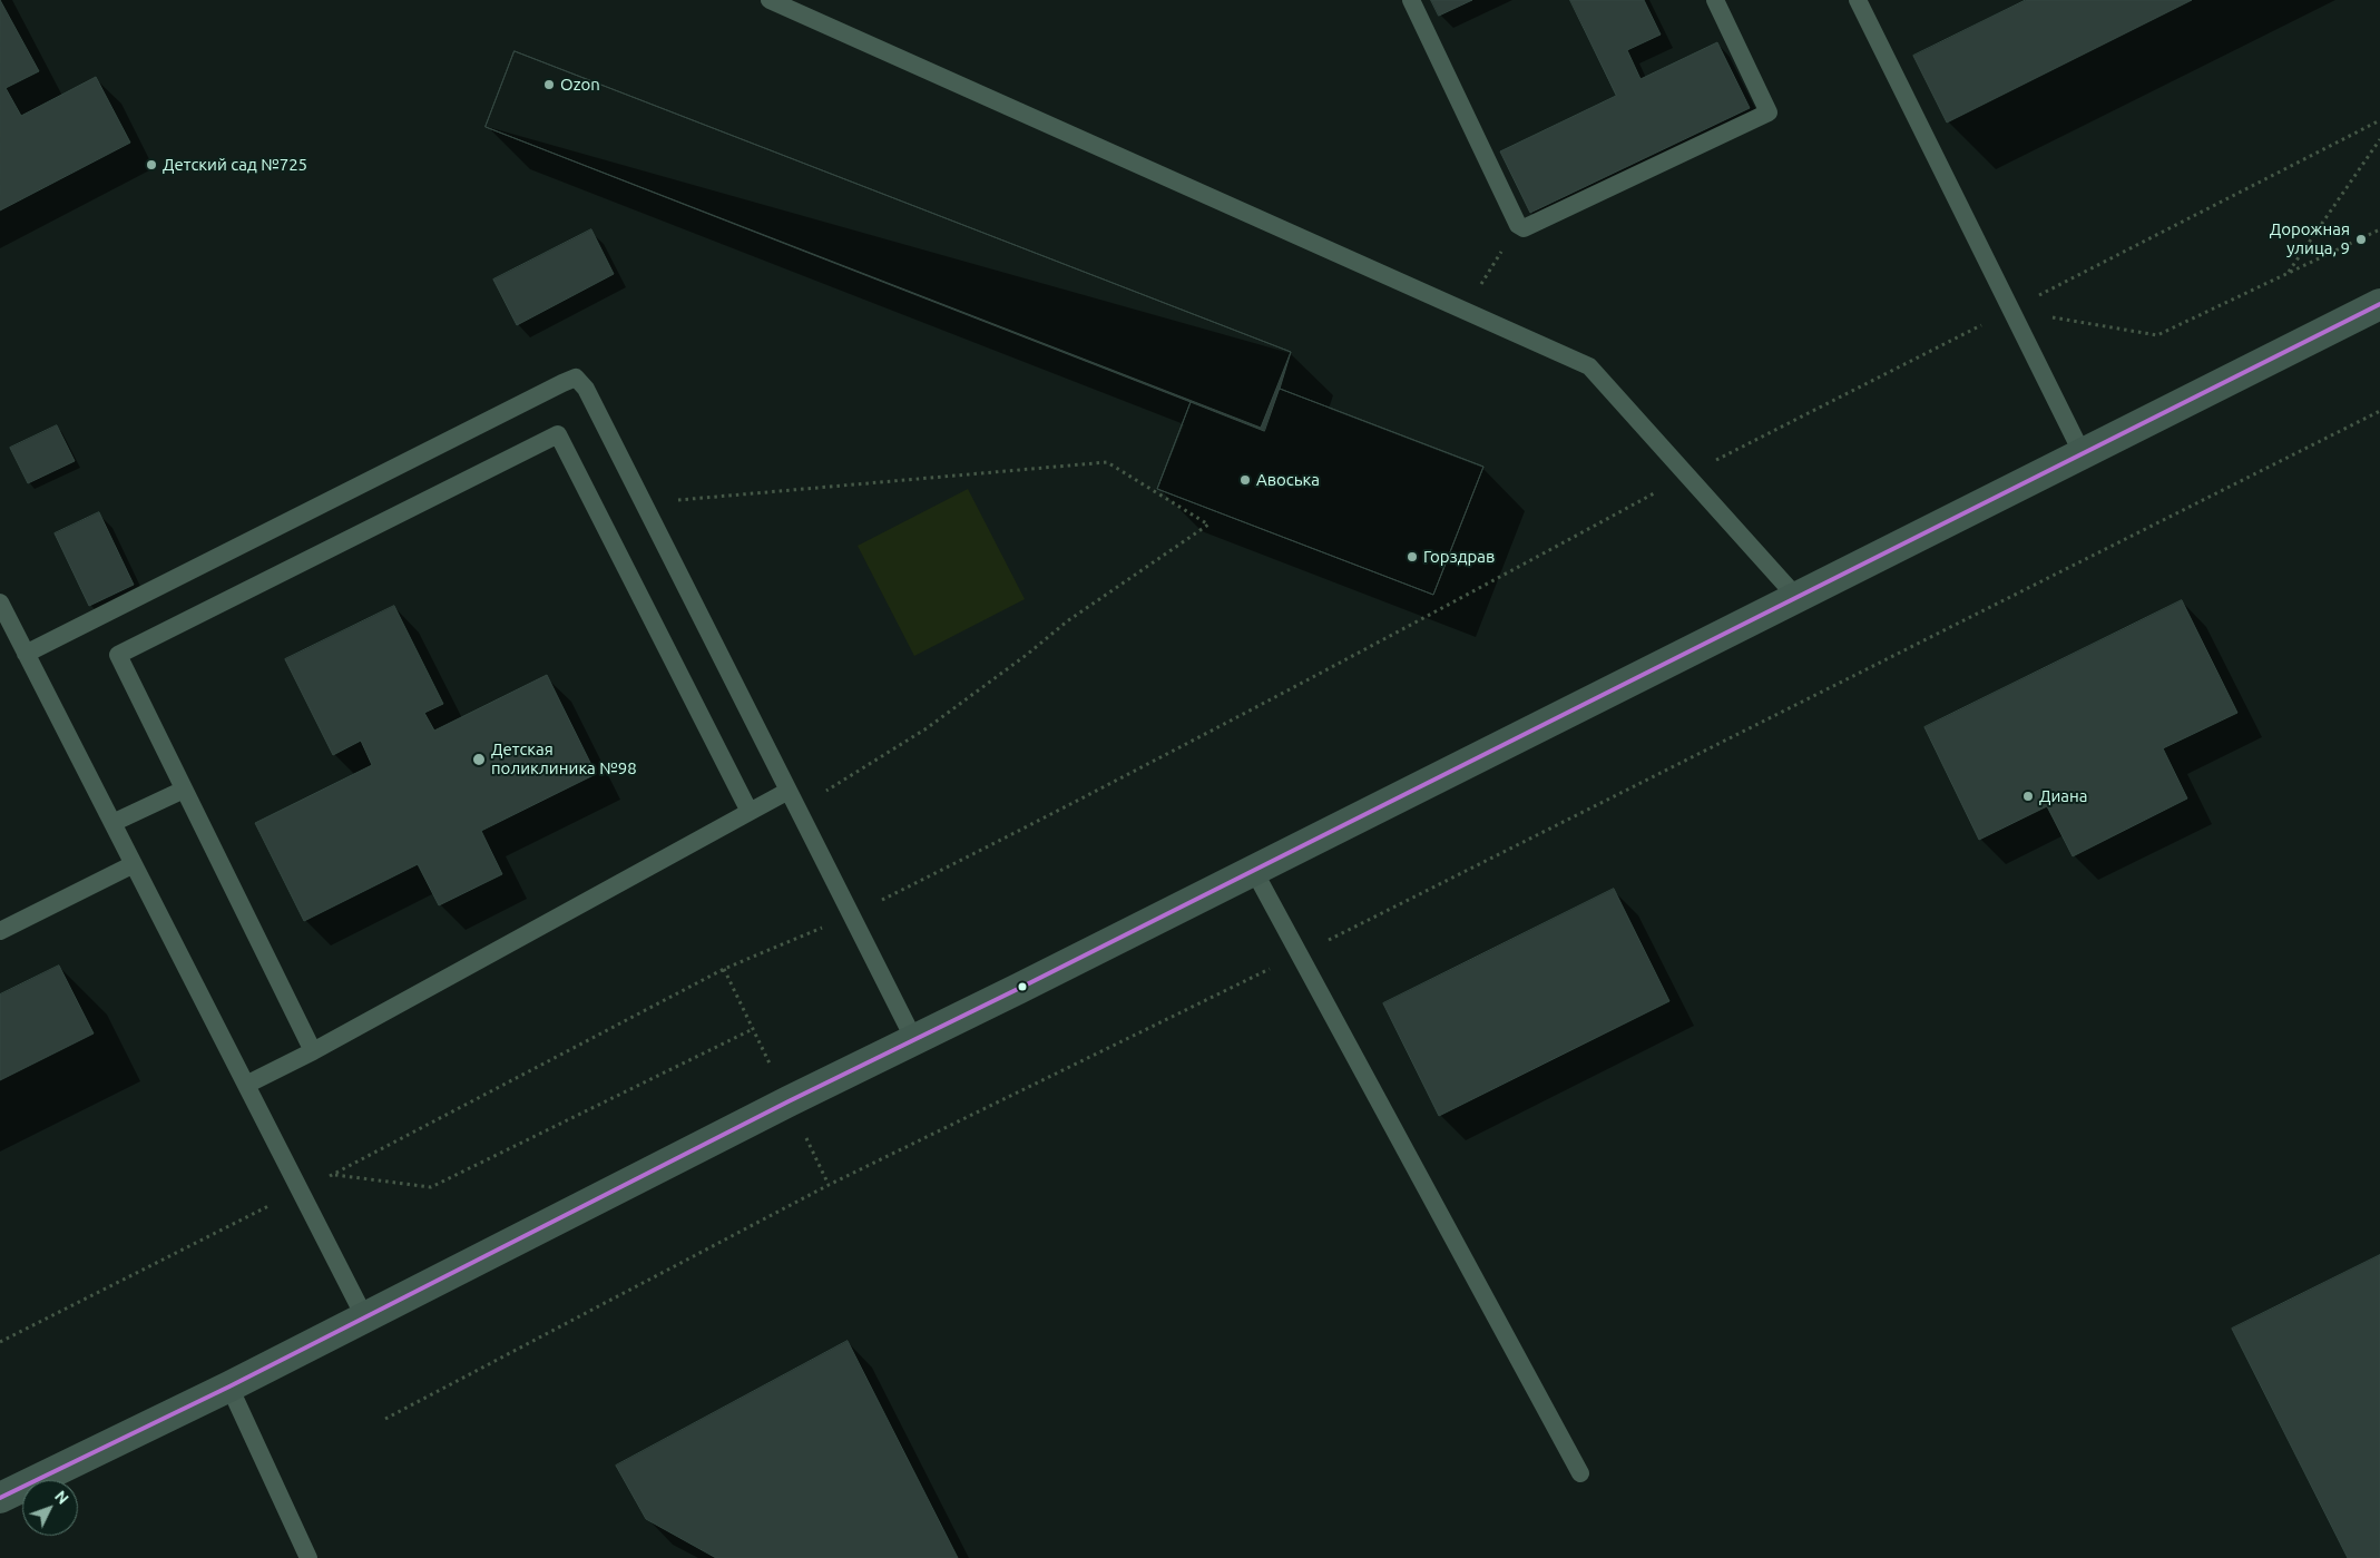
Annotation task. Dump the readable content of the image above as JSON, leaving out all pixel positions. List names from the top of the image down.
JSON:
{
  "places": [
    "Ozon",
    "Детский сад №725",
    "Дорожная улица, 9",
    "Авоська",
    "Горздрав",
    "Детская поликлиника №98",
    "Диана"
  ],
  "north": "top right"
}
